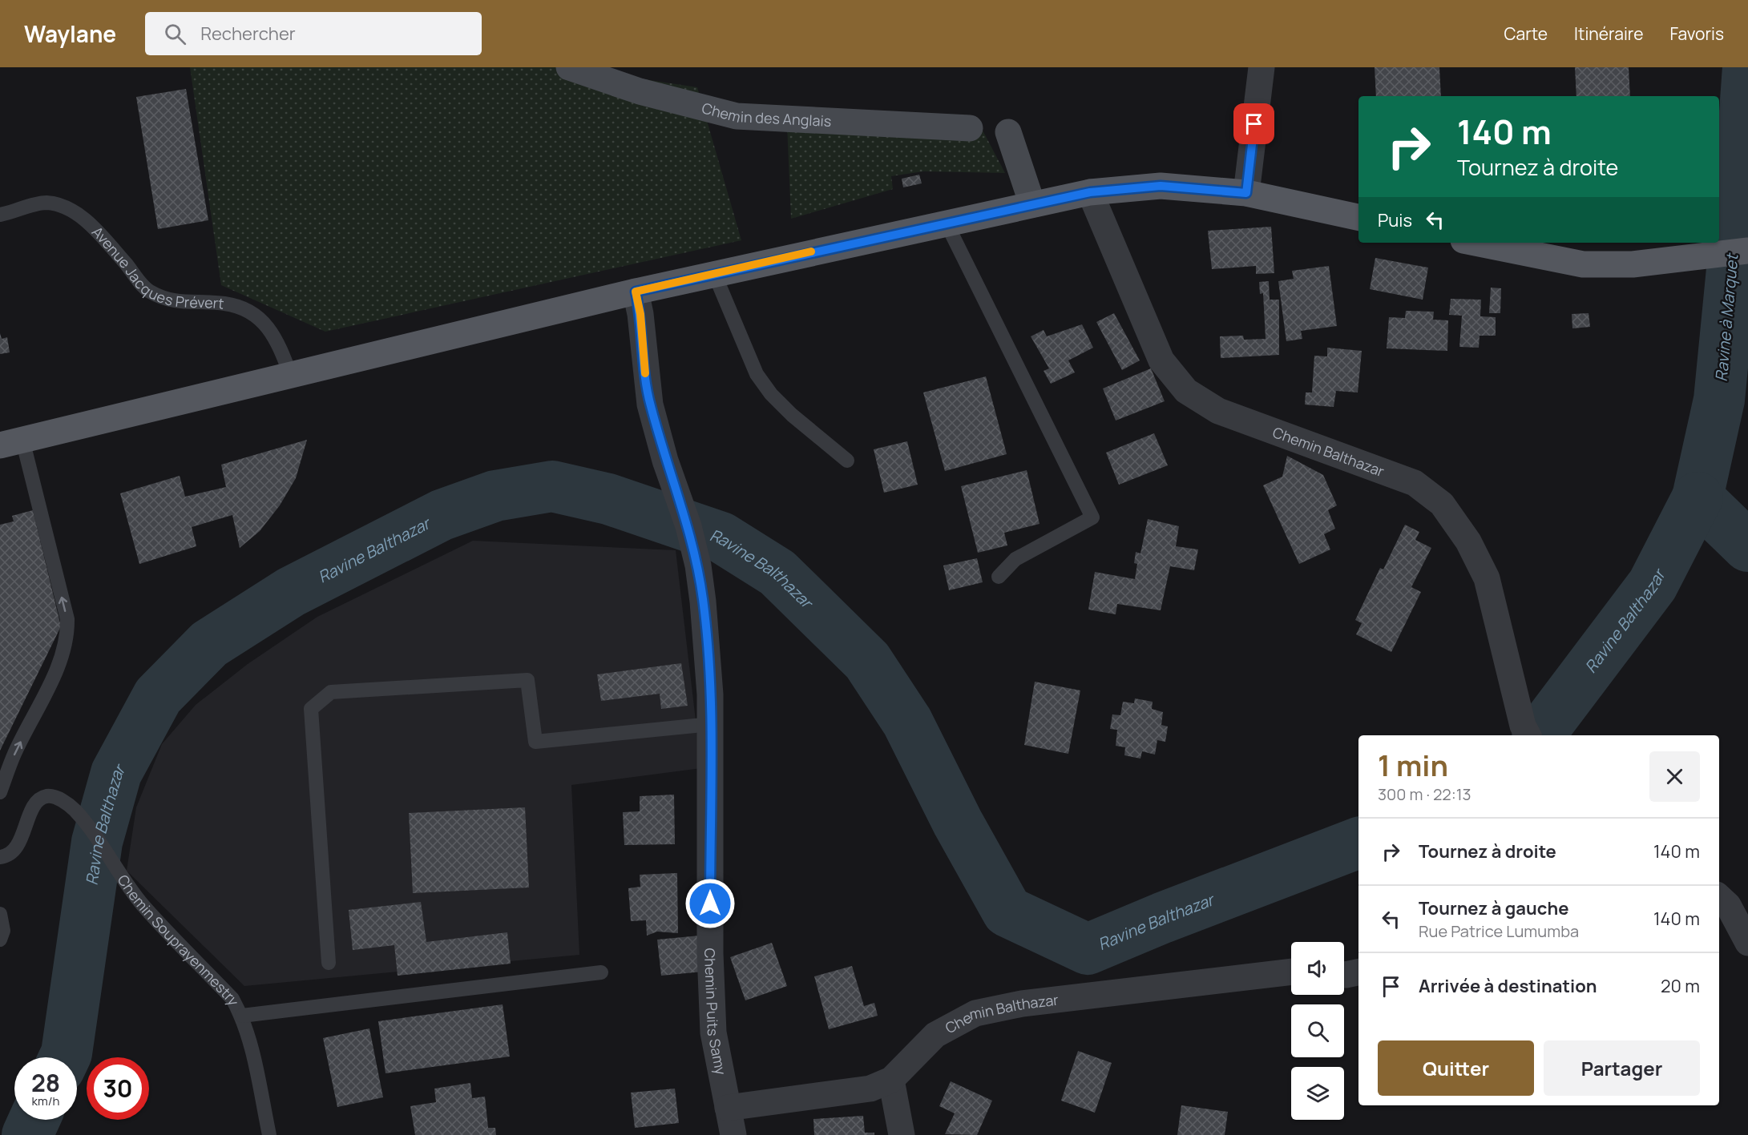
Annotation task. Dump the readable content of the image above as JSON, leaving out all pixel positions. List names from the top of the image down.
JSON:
{
  "streets": {
    "street": ["Chemin des Anglais", "Chemin Balthazar", "Chemin Puits Samy"],
    "lane": ["Avenue Jacques Prévert", "Chemin Souprayenmestry"]
  },
  "crossings": [
    ["Chemin Balthazar", "Chemin Puits Samy"]
  ],
  "water": ["Ravine à Marquet", "Ravine Balthazar"],
  "page": {
    "header": "Waylane",
    "search": "Rechercher",
    "nav": ["Carte", "Itinéraire", "Favoris"],
    "turn": ["140 m", "Tournez à droite"],
    "then": "Puis",
    "heading": ["1 min", "300 m · 22:13"],
    "list": [
      {
        "name": "Tournez à droite",
        "value": "140 m"
      },
      {
        "name": "Tournez à gauche",
        "note": "Rue Patrice Lumumba",
        "value": "140 m"
      },
      {
        "name": "Arrivée à destination",
        "value": "20 m"
      }
    ],
    "buttons": ["Quitter", "Partager"],
    "speed": "28 km/h",
    "limit": "30"
  }
}
